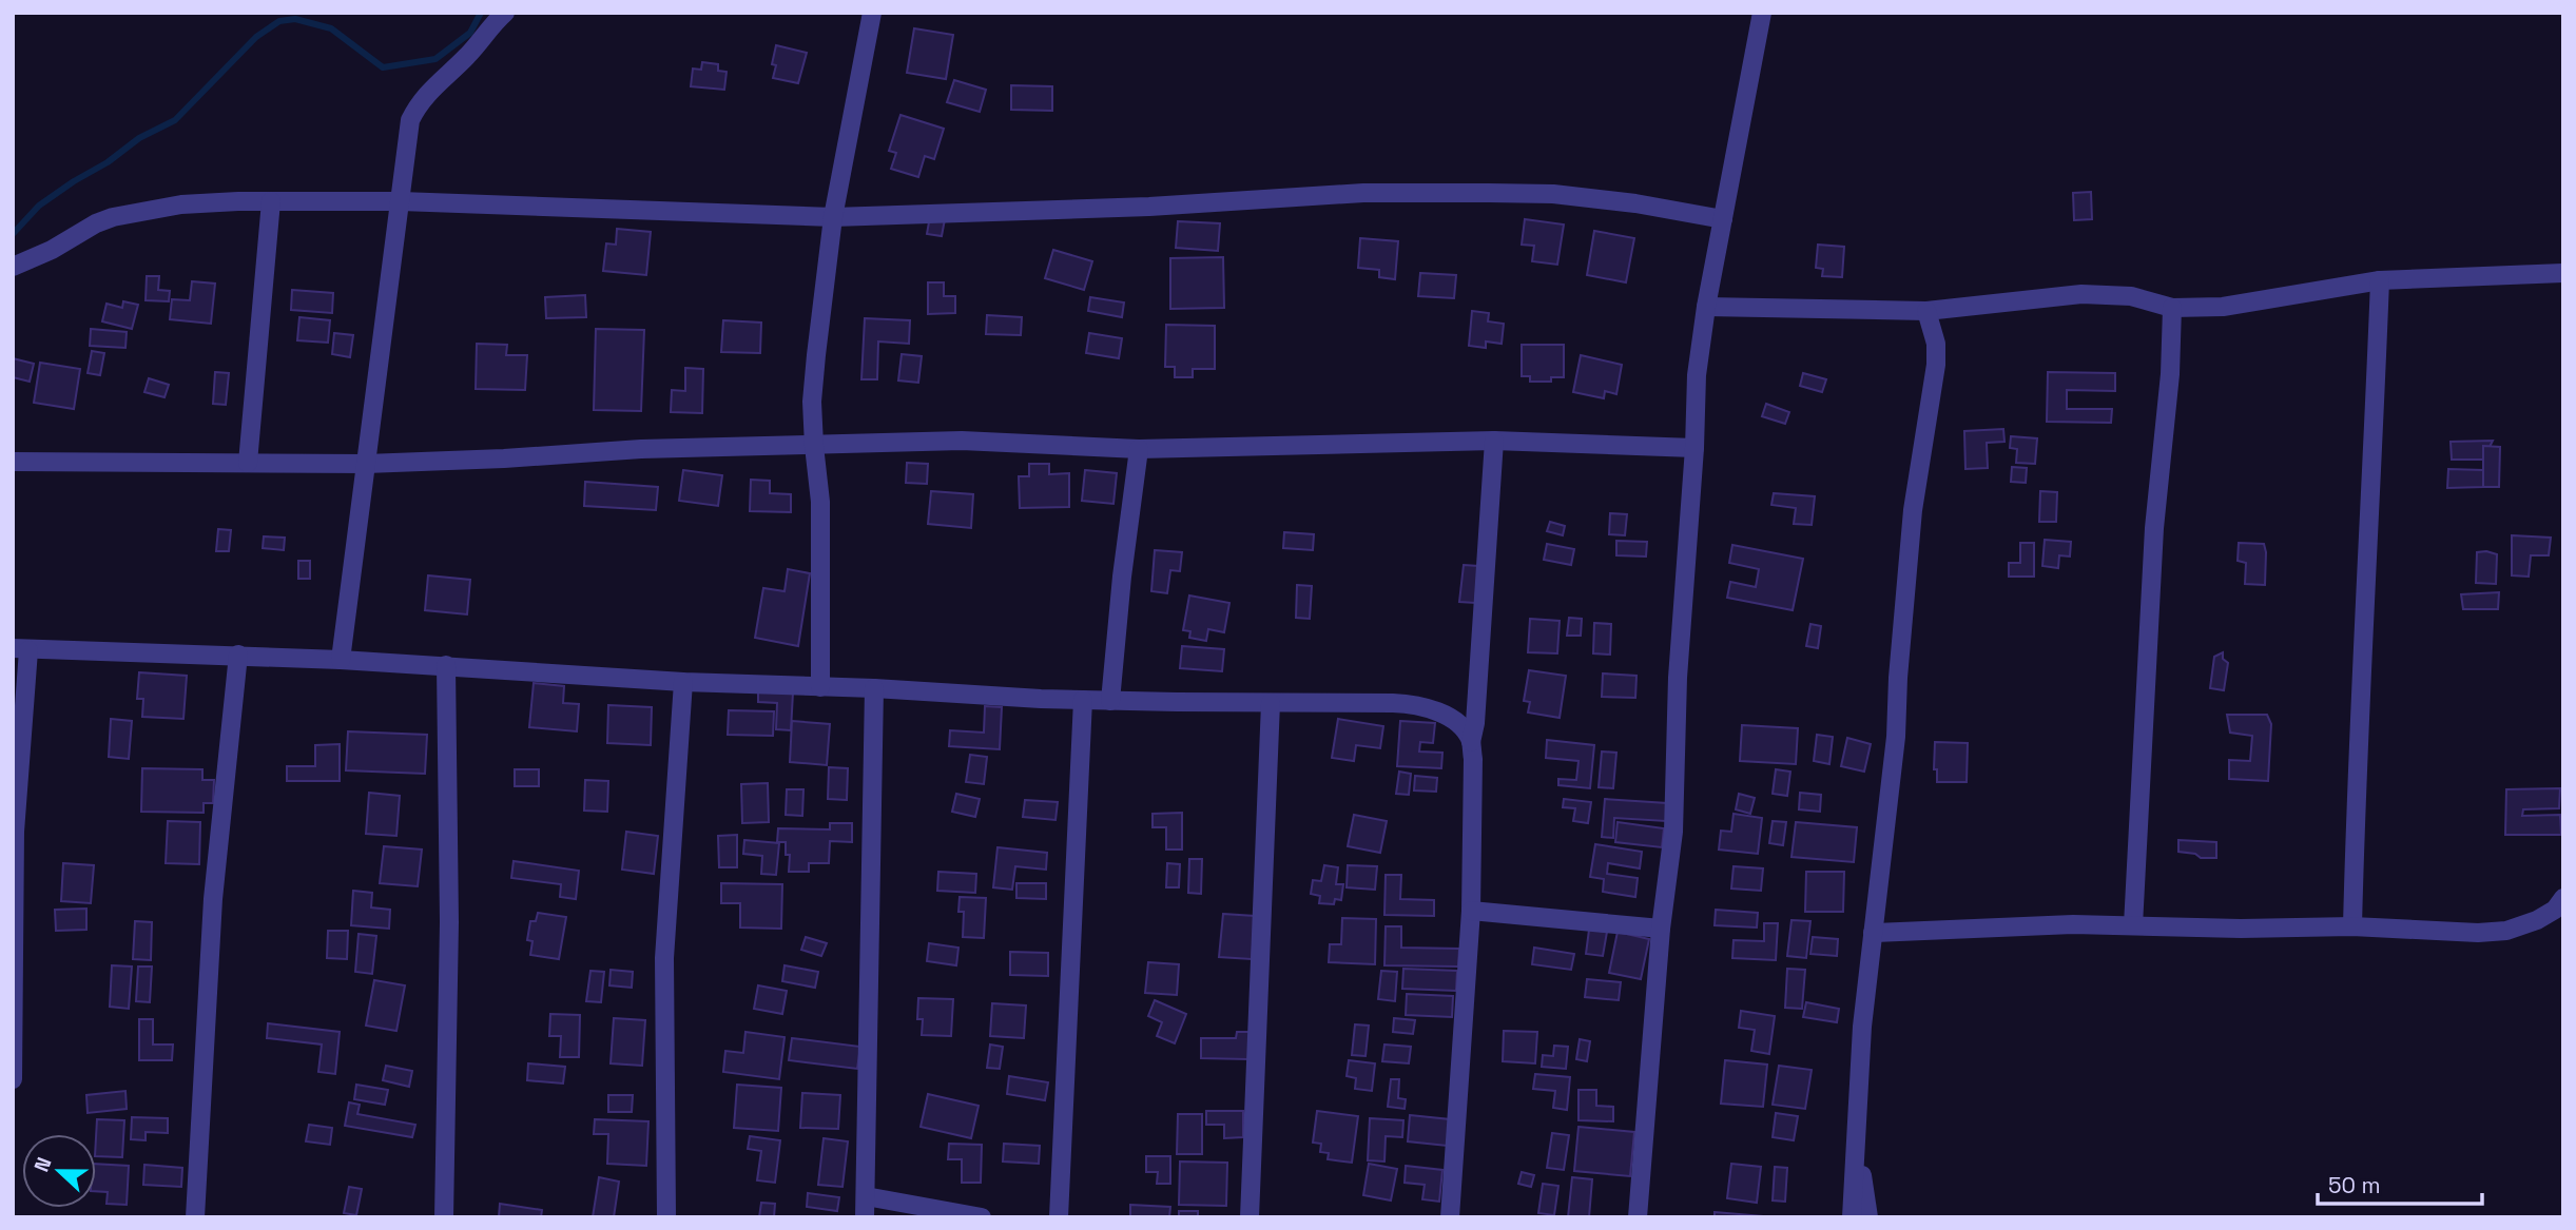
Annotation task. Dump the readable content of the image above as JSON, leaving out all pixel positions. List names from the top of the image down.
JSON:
{
  "scale_bar": "50 m",
  "north": "left"
}
